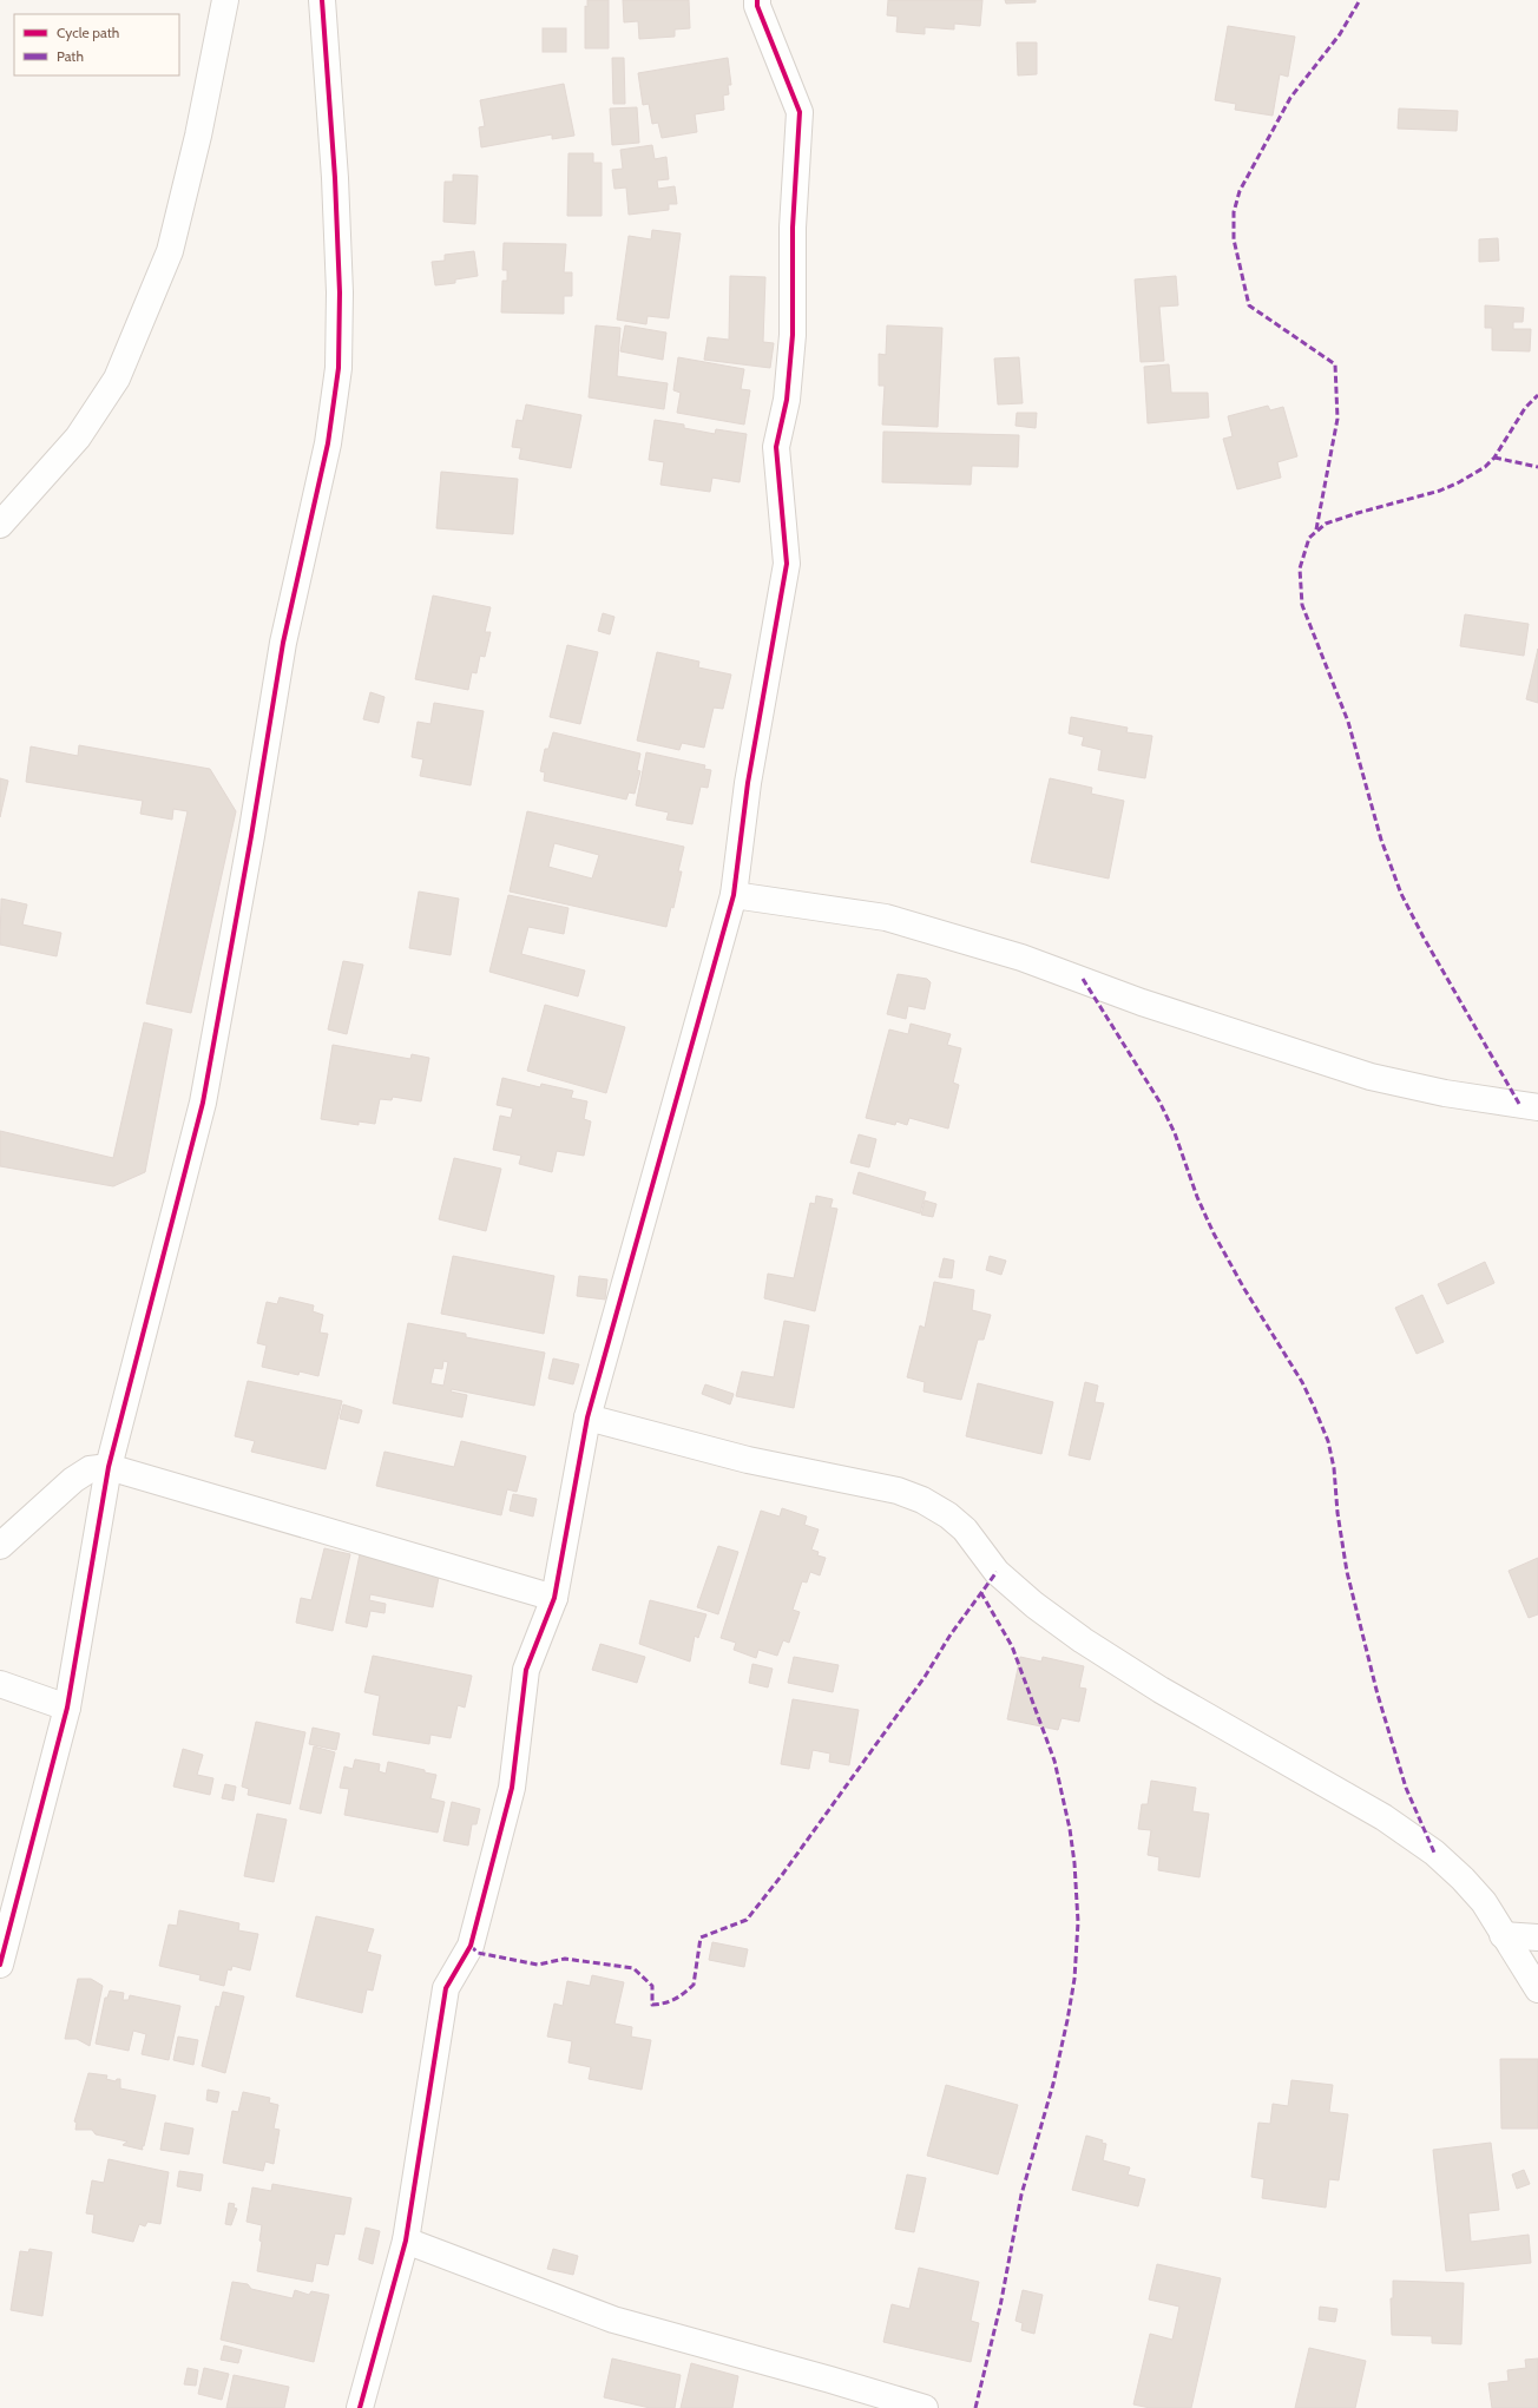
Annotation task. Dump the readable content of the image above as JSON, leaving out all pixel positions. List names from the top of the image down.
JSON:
{
  "legend": ["Cycle path", "Path"]
}
